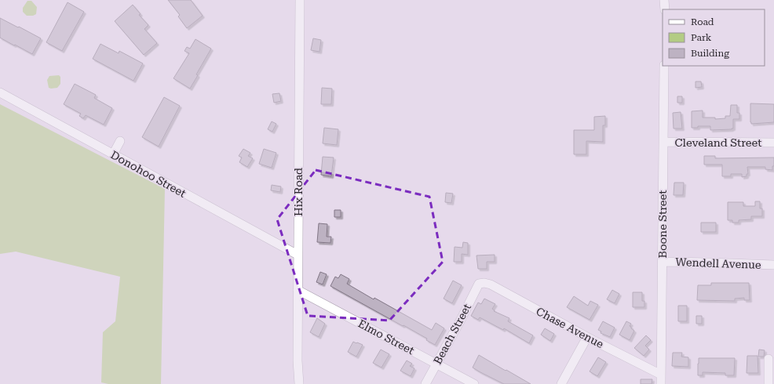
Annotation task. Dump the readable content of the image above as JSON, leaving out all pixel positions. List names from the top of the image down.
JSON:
{
  "streets": {
    "street": [
      "Cleveland Street",
      "Donohoo Street",
      "Hix Road",
      "Boone Street",
      "Wendell Avenue",
      "Chase Avenue",
      "Beach Street",
      "Elmo Street"
    ]
  },
  "crossings": [
    ["Cleveland Street", "Boone Street"],
    ["Donohoo Street", "Hix Road"],
    ["Hix Road", "Elmo Street"],
    ["Boone Street", "Wendell Avenue"],
    ["Boone Street", "Chase Avenue"],
    ["Chase Avenue", "Beach Street"],
    ["Beach Street", "Elmo Street"]
  ],
  "legend": ["Road", "Park", "Building"]
}
